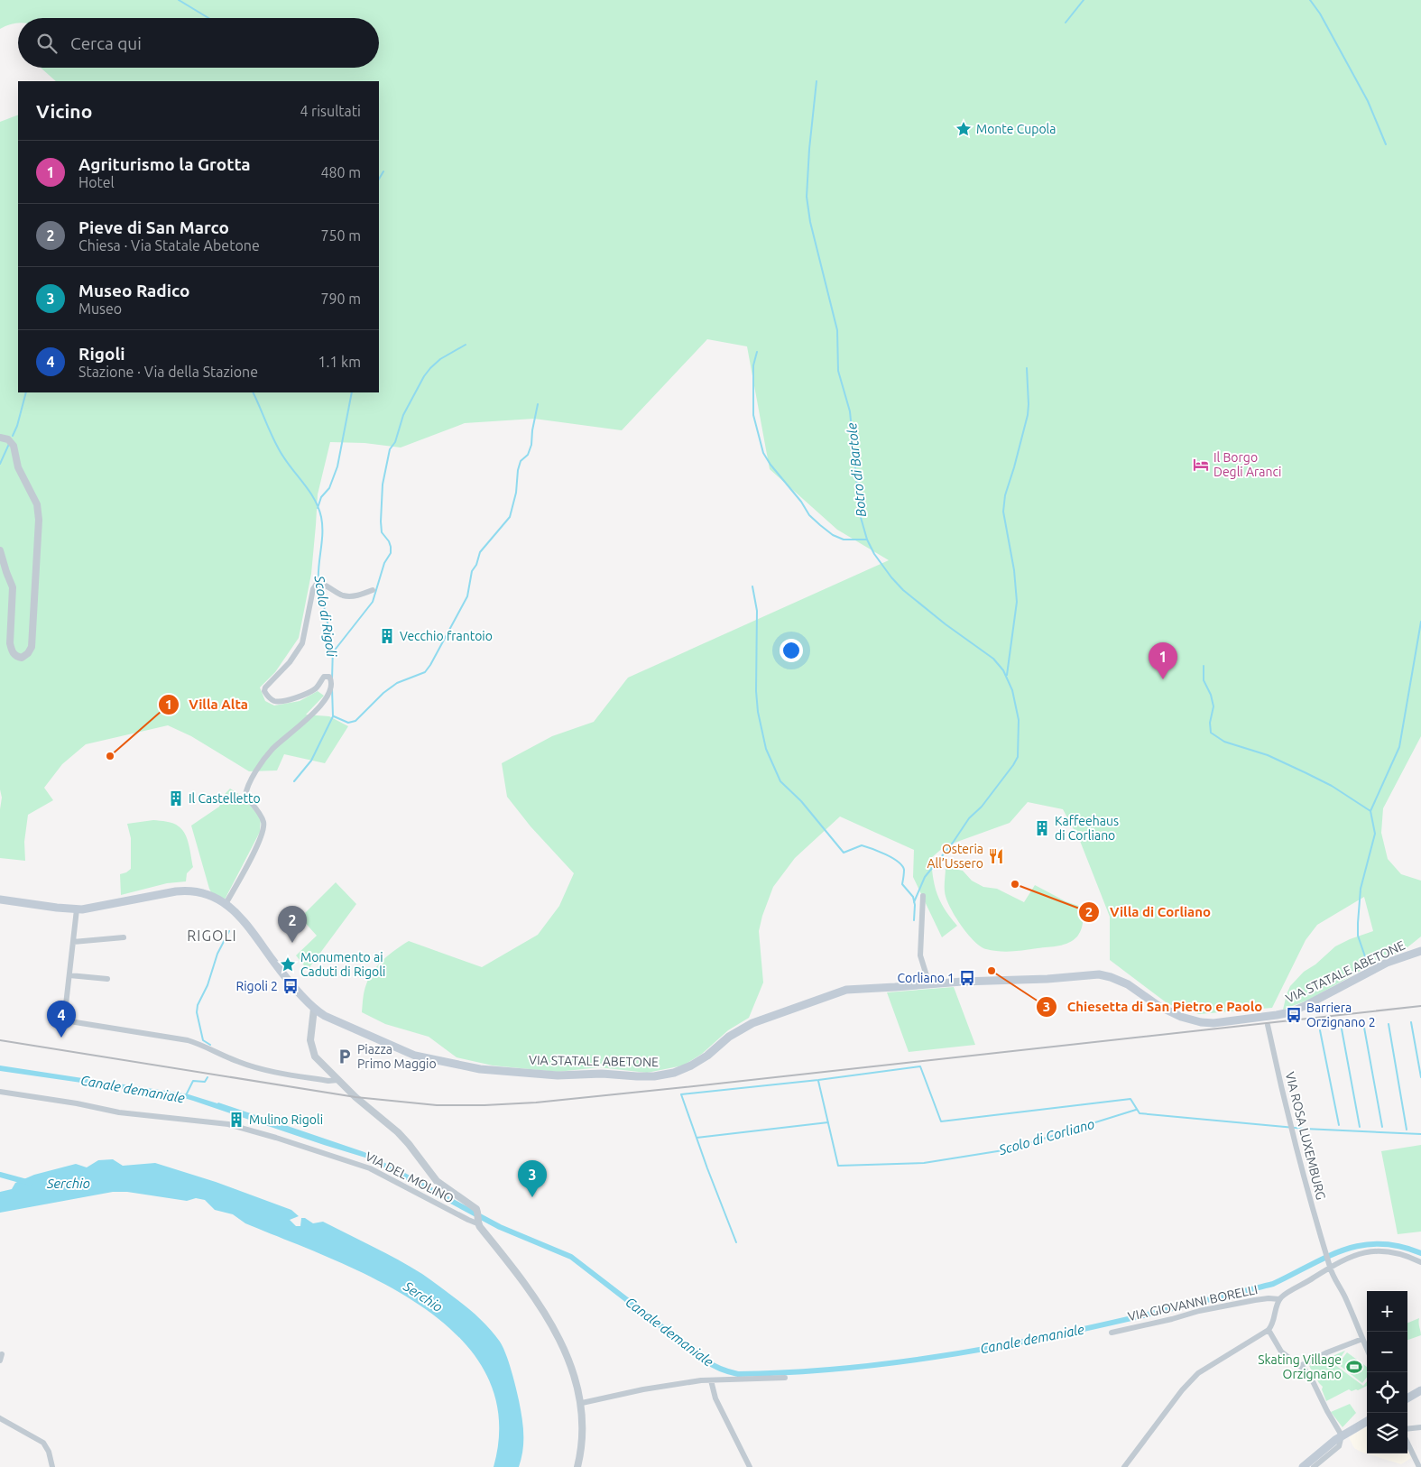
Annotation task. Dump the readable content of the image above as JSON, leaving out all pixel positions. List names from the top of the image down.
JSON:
{
  "streets": {
    "main road": ["VIA STATALE ABETONE"],
    "street": ["VIA ROSA LUXEMBURG", "VIA DEL MOLINO", "VIA GIOVANNI BORELLI"]
  },
  "districts": ["RIGOLI"],
  "water": [
    "Botro di Bartole",
    "Scolo di Rigoli",
    "Canale demaniale",
    "Scolo di Corliano",
    "Serchio"
  ],
  "places": {
    "place": ["Monte Cupola", "Monumento ai Caduti di Rigoli"],
    "hotel": ["Il Borgo Degli Aranci"],
    "building": [
      "Vecchio frantoio",
      "Il Castelletto",
      "Kaffeehaus di Corliano",
      "Mulino Rigoli"
    ],
    "other": ["Villa Alta", "Villa di Corliano", "Chiesetta di San Pietro e Paolo"],
    "restaurant": ["Osteria All’Ussero"],
    "bus stop": ["Corliano 1", "Rigoli 2", "Barriera Orzignano 2"],
    "parking": ["Piazza Primo Maggio"],
    "sports": ["Skating Village Orzignano"]
  },
  "page": {
    "search": "Cerca qui",
    "heading": ["Vicino", "4 risultati"],
    "list": [
      {
        "mark": "1",
        "name": "Agriturismo la Grotta",
        "note": "Hotel",
        "value": "480 m"
      },
      {
        "mark": "2",
        "name": "Pieve di San Marco",
        "note": "Chiesa · Via Statale Abetone",
        "value": "750 m"
      },
      {
        "mark": "3",
        "name": "Museo Radico",
        "note": "Museo",
        "value": "790 m"
      },
      {
        "mark": "4",
        "name": "Rigoli",
        "note": "Stazione · Via della Stazione",
        "value": "1.1 km"
      }
    ],
    "pins": [
      "1",
      "2",
      "4",
      "3"
    ],
    "map_buttons": ["+", "−"]
  }
}
